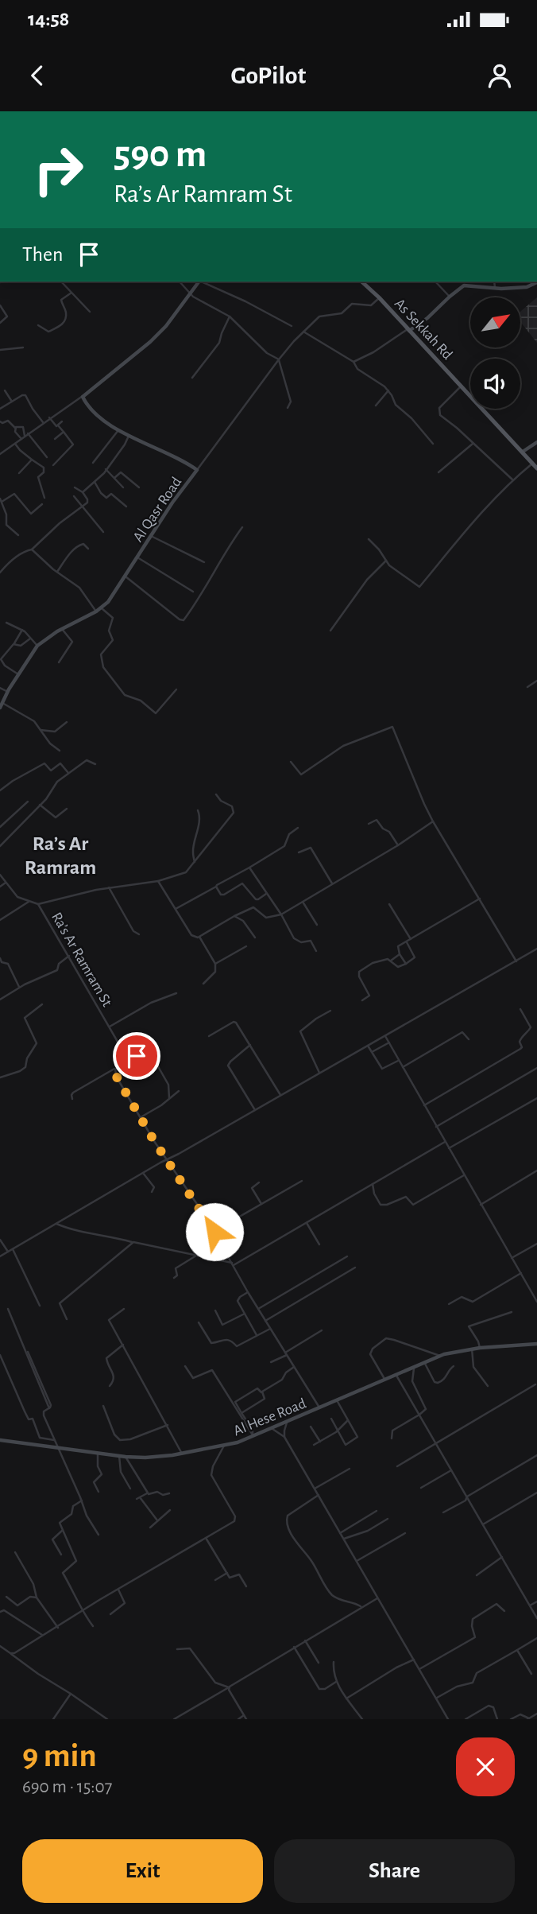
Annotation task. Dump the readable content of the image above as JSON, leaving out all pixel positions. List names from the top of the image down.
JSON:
{
  "streets": {
    "main road": ["As Sekkah Rd"],
    "street": ["Al Qasr Road", "Ra’s Ar Ramram St", "Al Hese Road"]
  },
  "districts": ["Ra’s Ar Ramram"],
  "north": "top right",
  "page": {
    "status": "14:58",
    "header": "GoPilot",
    "turn": ["590 m", "Ra’s Ar Ramram St"],
    "then": "Then",
    "heading": ["9 min", "690 m · 15:07"],
    "buttons": ["Exit", "Share"]
  }
}
